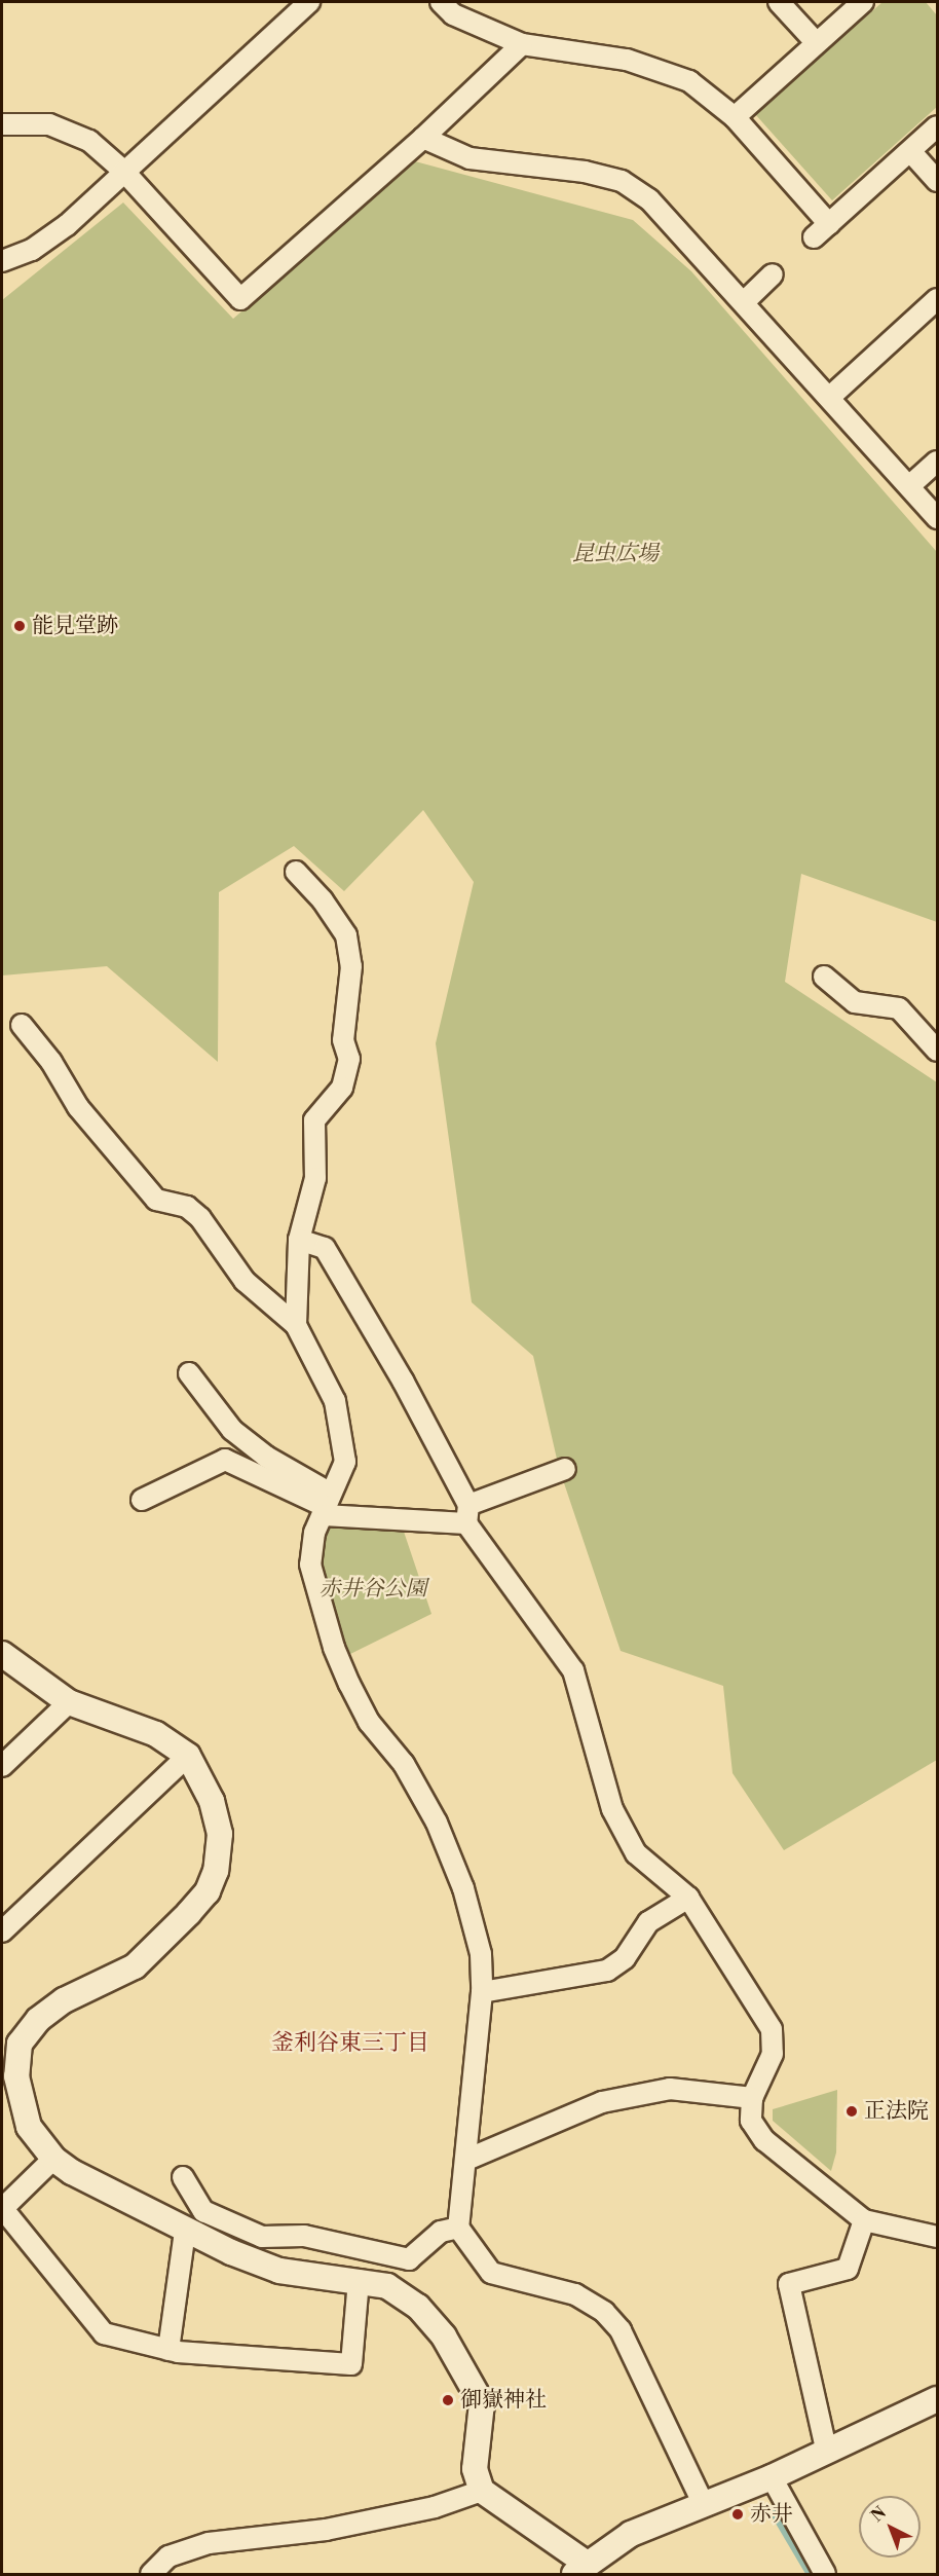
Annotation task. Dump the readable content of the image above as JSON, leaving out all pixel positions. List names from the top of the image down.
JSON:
{
  "districts": ["釜利谷東三丁目"],
  "parks": ["昆虫広場", "赤井谷公園"],
  "places": [
    "能見堂跡",
    "正法院",
    "御嶽神社",
    "赤井"
  ],
  "north": "top left"
}
